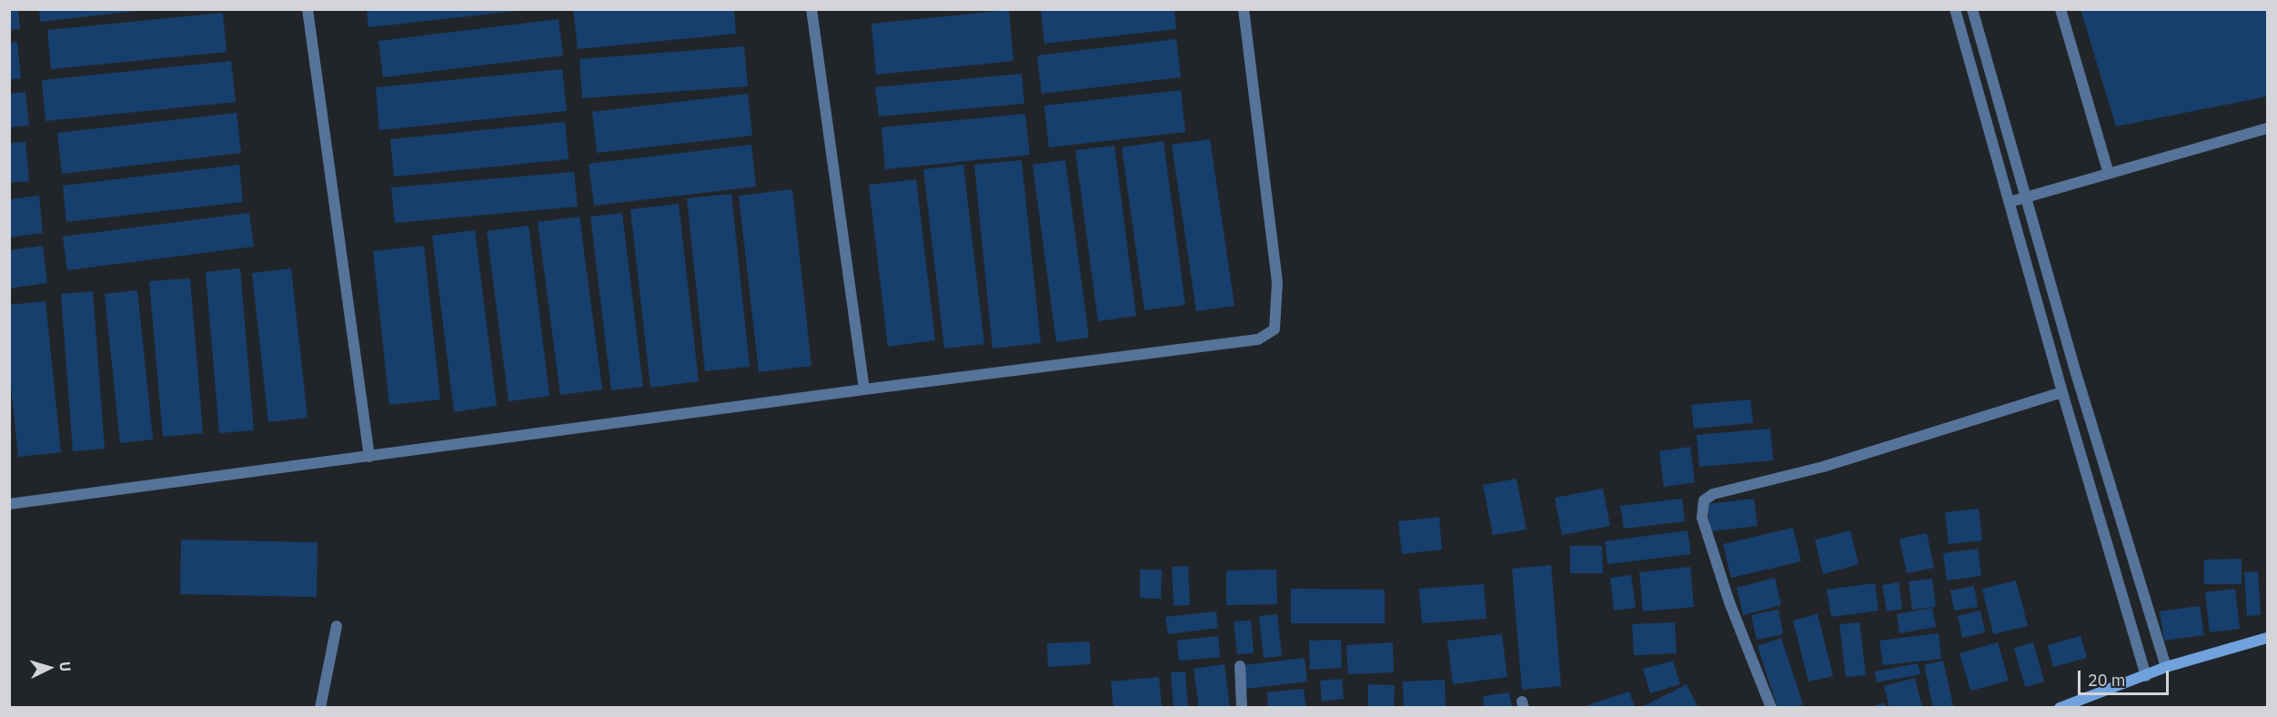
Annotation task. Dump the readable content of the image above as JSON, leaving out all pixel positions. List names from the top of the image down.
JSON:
{
  "scale_bar": "20 m",
  "north": "right"
}
